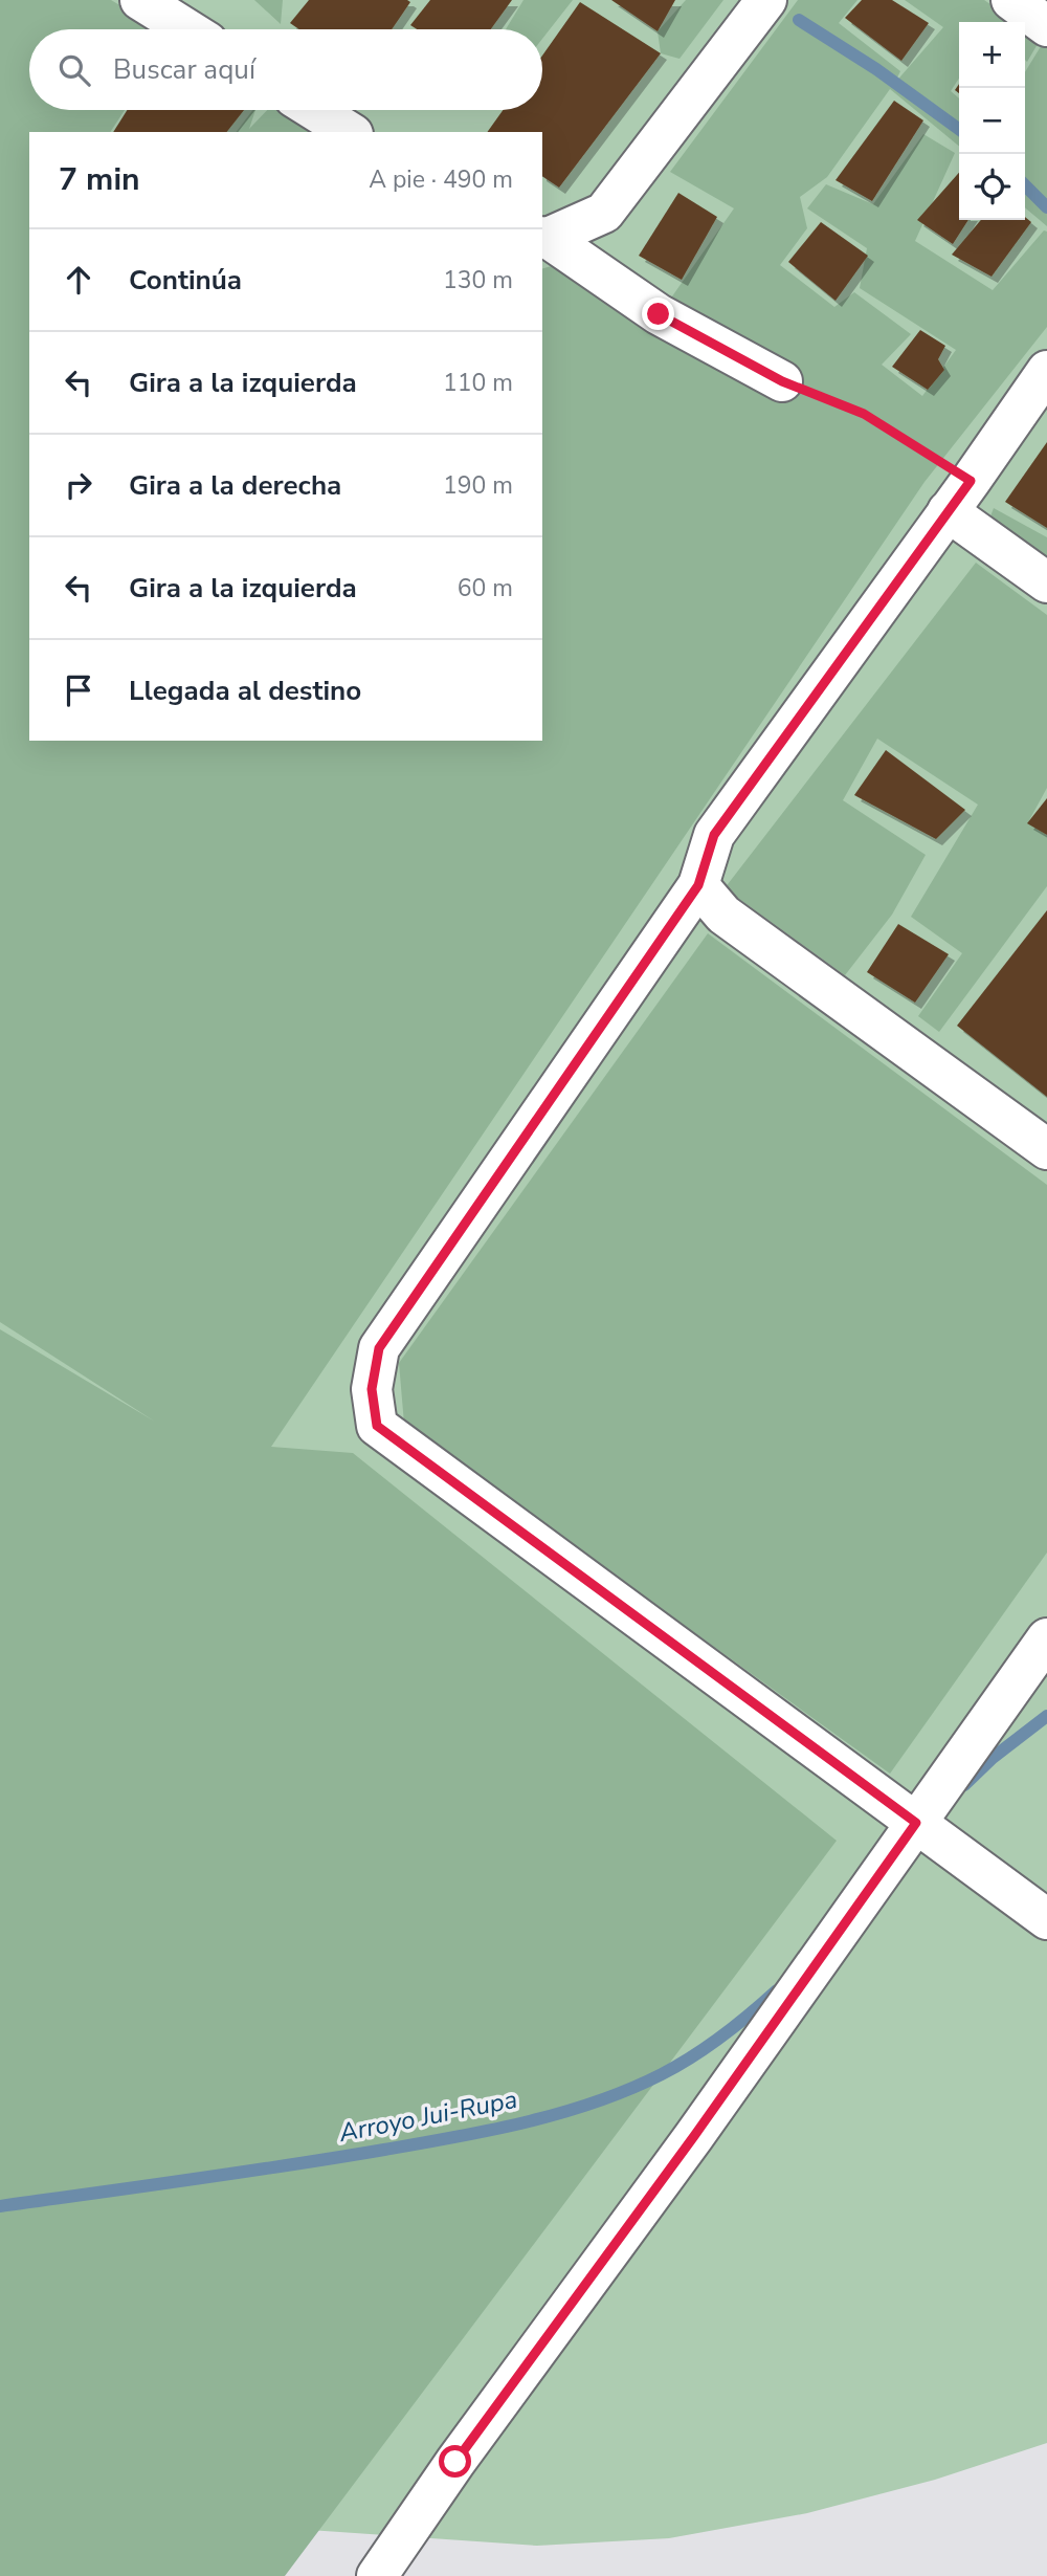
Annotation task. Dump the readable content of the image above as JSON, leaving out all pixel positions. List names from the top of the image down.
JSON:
{
  "water": ["Arroyo Jui-Rupa"],
  "page": {
    "map_buttons": ["+", "−"],
    "search": "Buscar aquí",
    "heading": ["7 min", "A pie · 490 m"],
    "list": [
      ["Continúa", "130 m"],
      ["Gira a la izquierda", "110 m"],
      ["Gira a la derecha", "190 m"],
      ["Gira a la izquierda", "60 m"],
      "Llegada al destino"
    ]
  }
}
